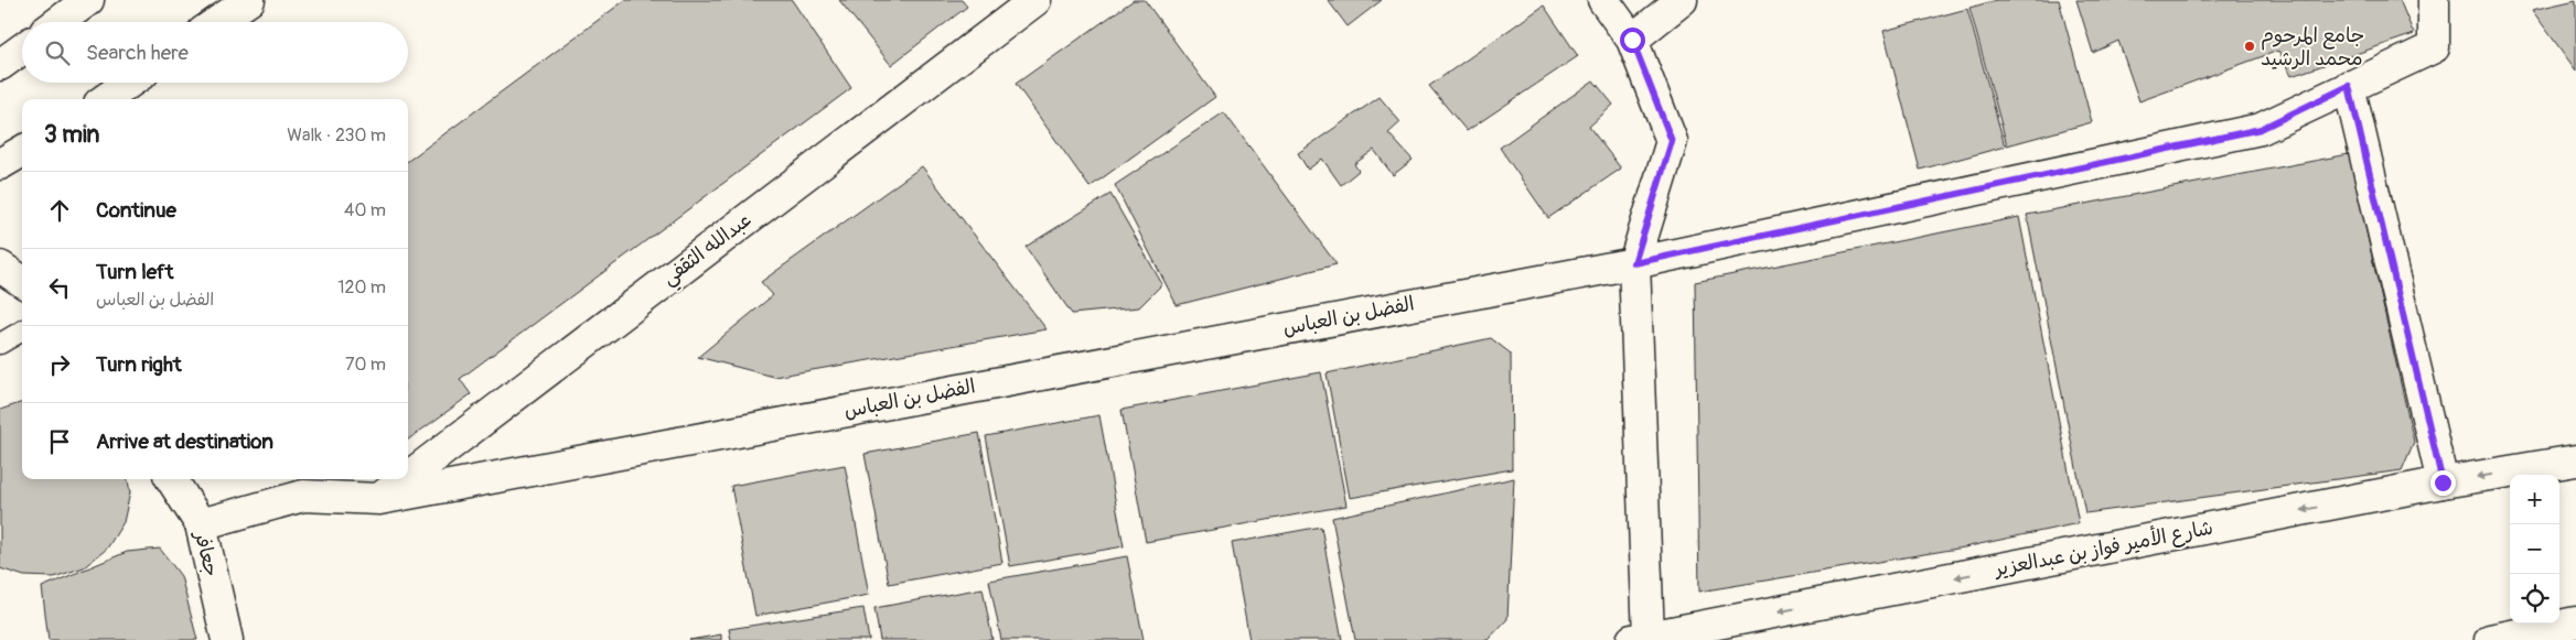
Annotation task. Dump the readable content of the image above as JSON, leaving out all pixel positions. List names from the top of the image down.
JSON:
{
  "streets": {
    "main road": [
      "عبدالله الثقفي",
      "الفضل بن العباس",
      "شارع الأمير فواز بن عبدالعزير",
      "جعافر"
    ]
  },
  "crossings": [
    ["عبدالله الثقفي", "الفضل بن العباس"],
    ["الفضل بن العباس", "جعافر"]
  ],
  "one_way": ["شارع الأمير فواز بن عبدالعزير"],
  "places": ["جامع المرحوم محمد الرشيد"],
  "page": {
    "search": "Search here",
    "heading": ["3 min", "Walk · 230 m"],
    "list": [
      ["Continue", "40 m"],
      ["Turn left", "الفضل بن العباس", "120 m"],
      ["Turn right", "70 m"],
      "Arrive at destination"
    ],
    "map_buttons": ["+", "−"]
  }
}
